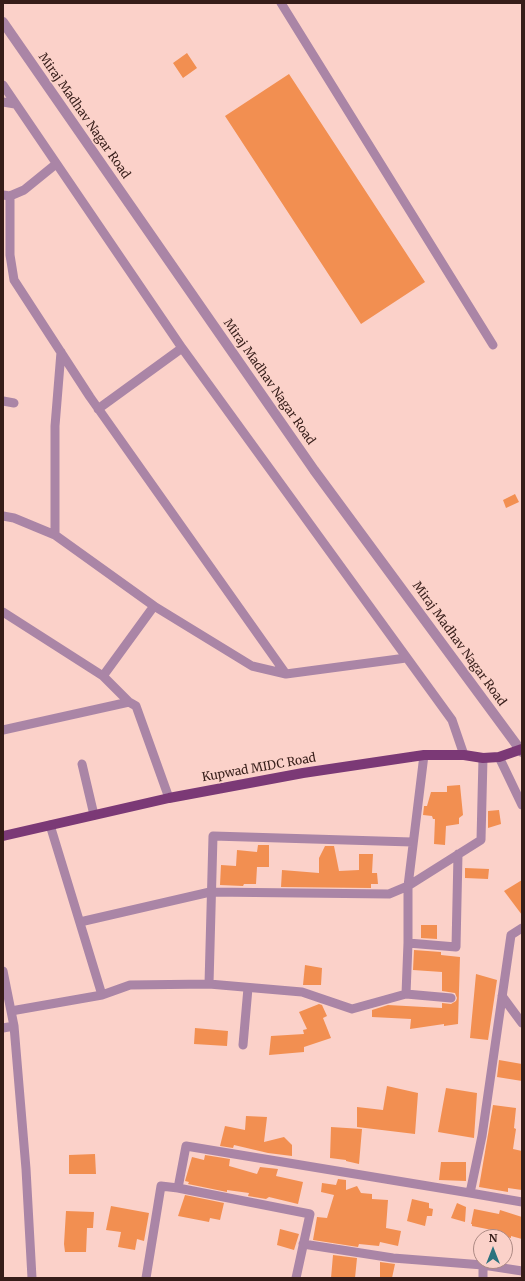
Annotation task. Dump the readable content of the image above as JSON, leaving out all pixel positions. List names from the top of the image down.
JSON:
{
  "streets": {
    "main road": ["Kupwad MIDC Road"],
    "street": ["Miraj Madhav Nagar Road"]
  },
  "crossings": [
    ["Miraj Madhav Nagar Road", "Kupwad MIDC Road"]
  ],
  "north": "top"
}
